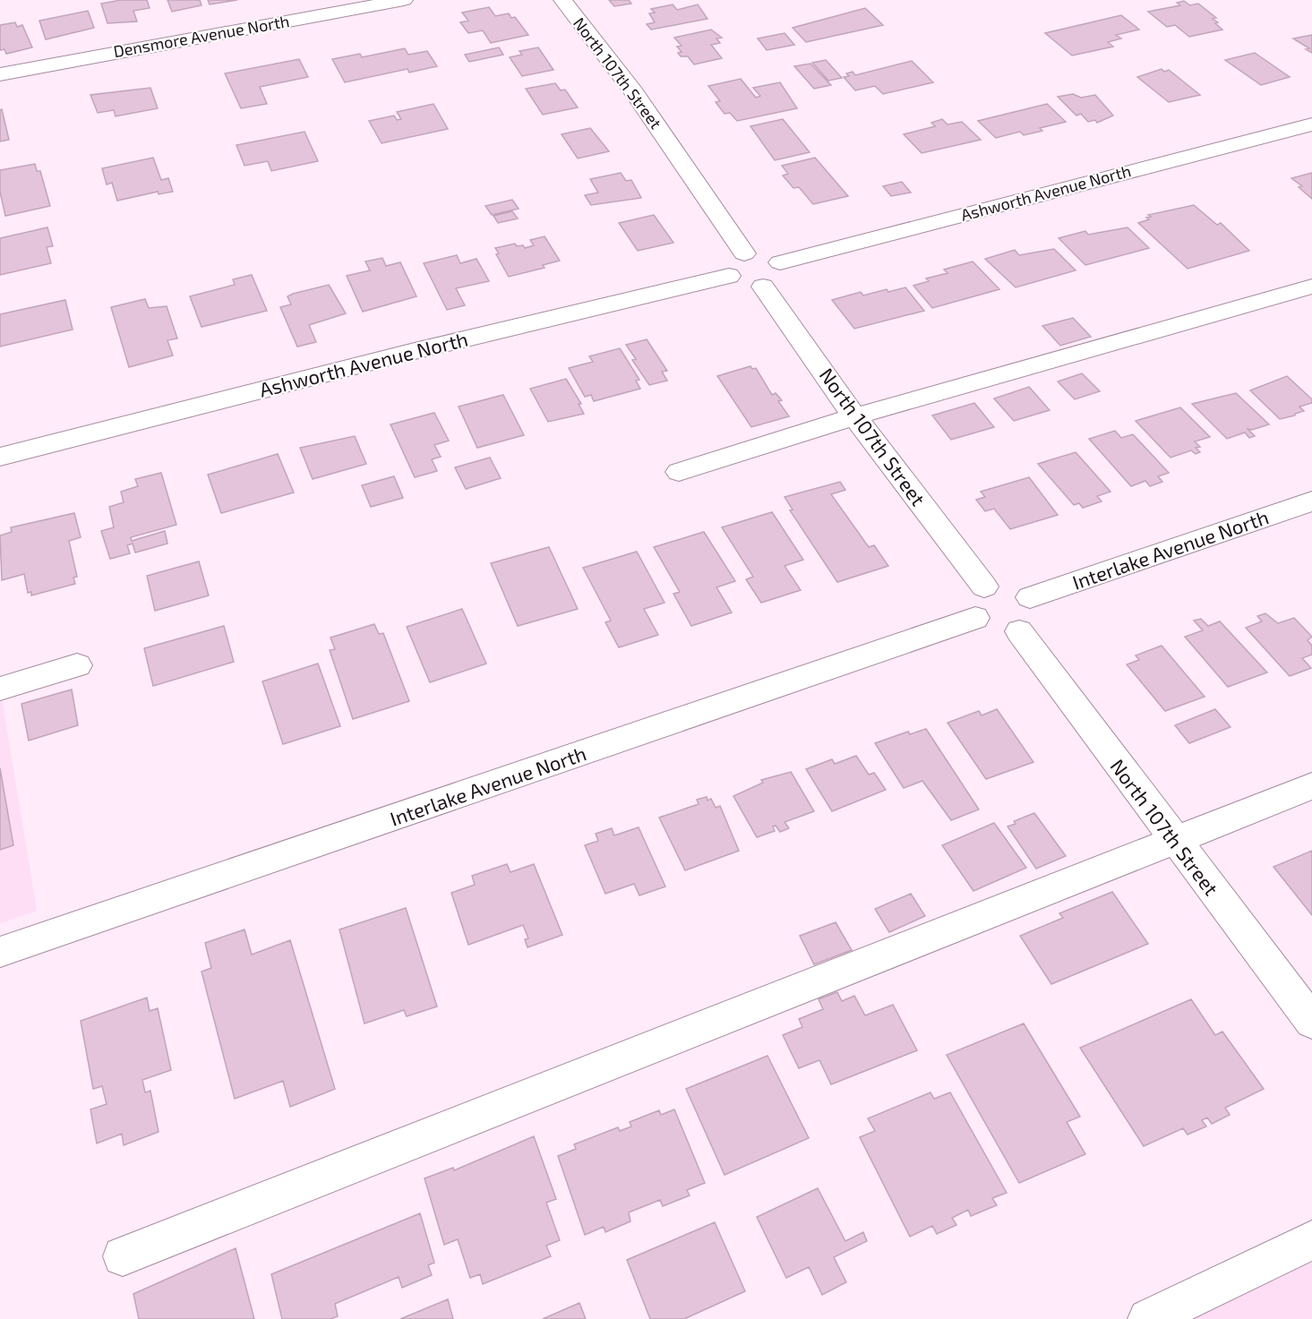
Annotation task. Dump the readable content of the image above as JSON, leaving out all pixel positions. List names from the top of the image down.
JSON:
{
  "streets": {
    "street": [
      "Densmore Avenue North",
      "North 107th Street",
      "Ashworth Avenue North",
      "Interlake Avenue North"
    ]
  },
  "crossings": [
    ["North 107th Street", "Ashworth Avenue North"],
    ["North 107th Street", "Interlake Avenue North"]
  ]
}
